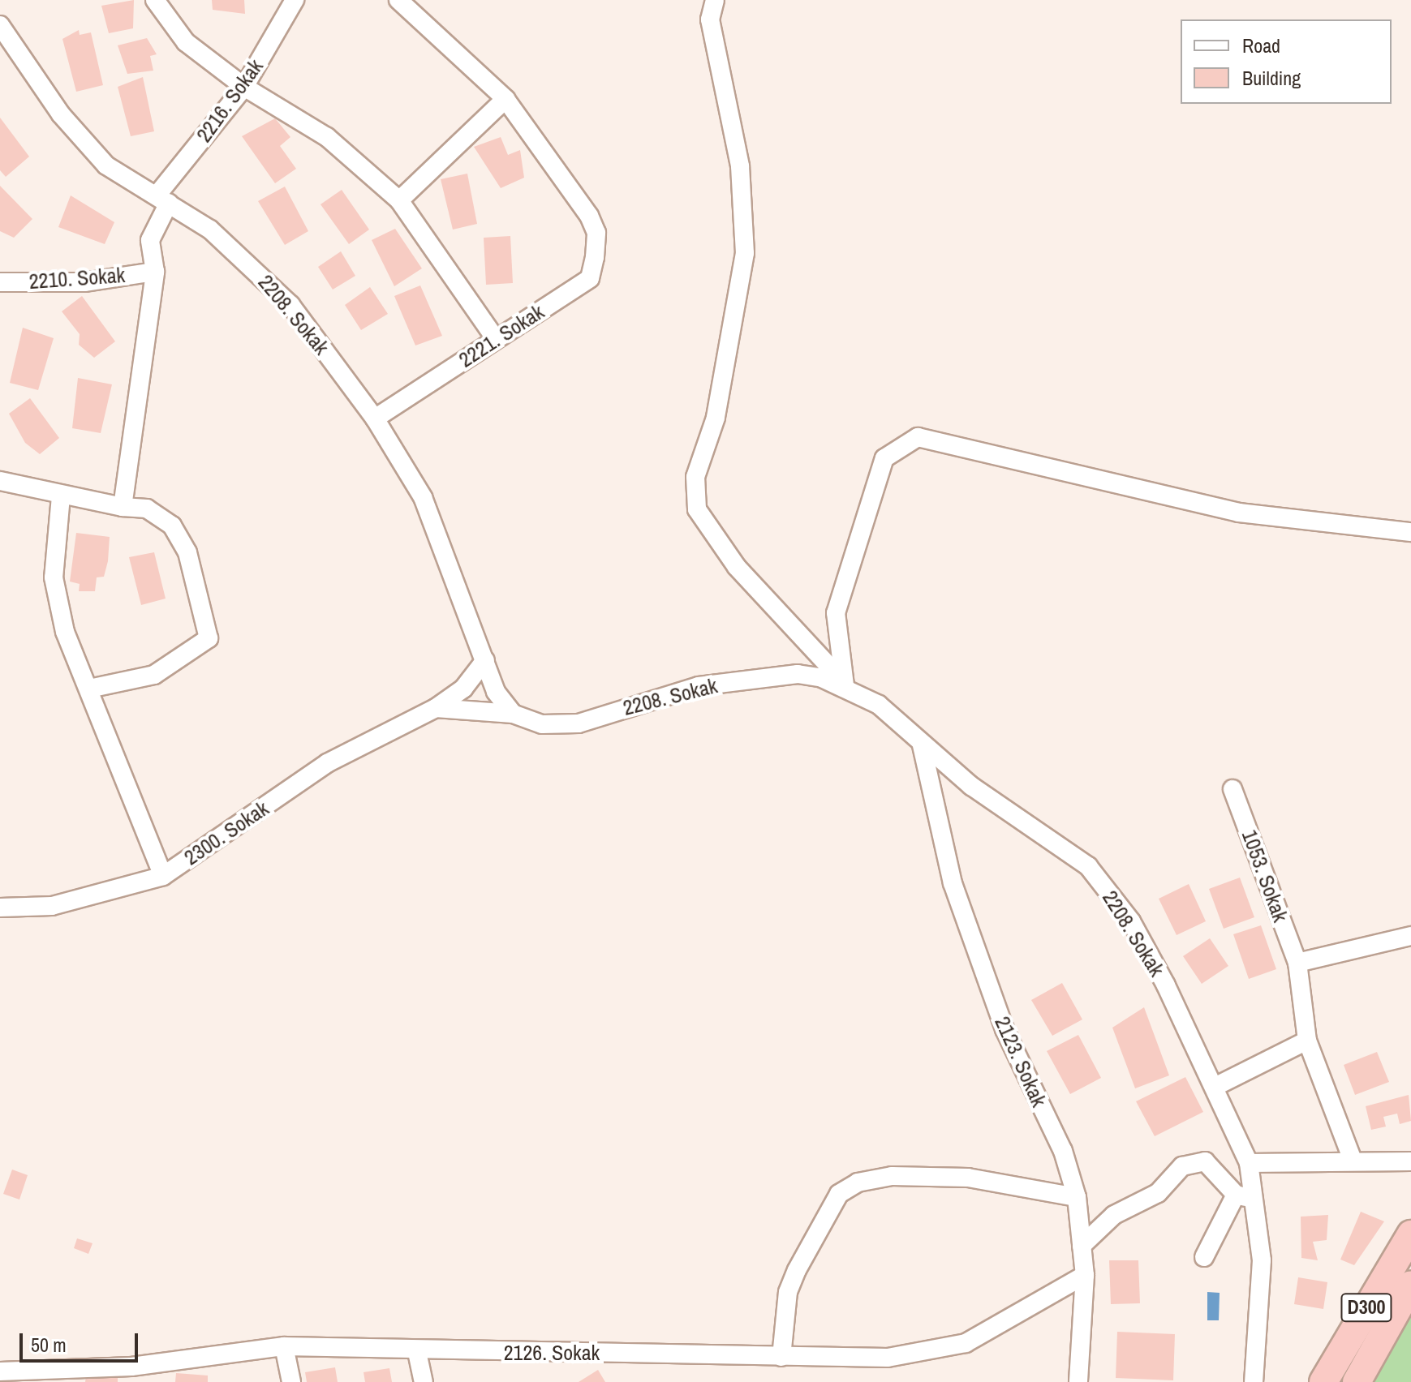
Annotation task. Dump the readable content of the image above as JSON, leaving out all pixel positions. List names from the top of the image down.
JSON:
{
  "streets": {
    "highway": ["D300"],
    "street": [
      "2216. Sokak",
      "2210. Sokak",
      "2208. Sokak",
      "2221. Sokak",
      "2300. Sokak",
      "1053. Sokak",
      "2123. Sokak",
      "2126. Sokak"
    ]
  },
  "crossings": [
    ["2216. Sokak", "2210. Sokak"],
    ["2216. Sokak", "2208. Sokak"],
    ["2208. Sokak", "2221. Sokak"],
    ["2208. Sokak", "2123. Sokak"],
    ["2123. Sokak", "2126. Sokak"]
  ],
  "legend": ["Road", "Building"],
  "scale_bar": "50 m"
}
